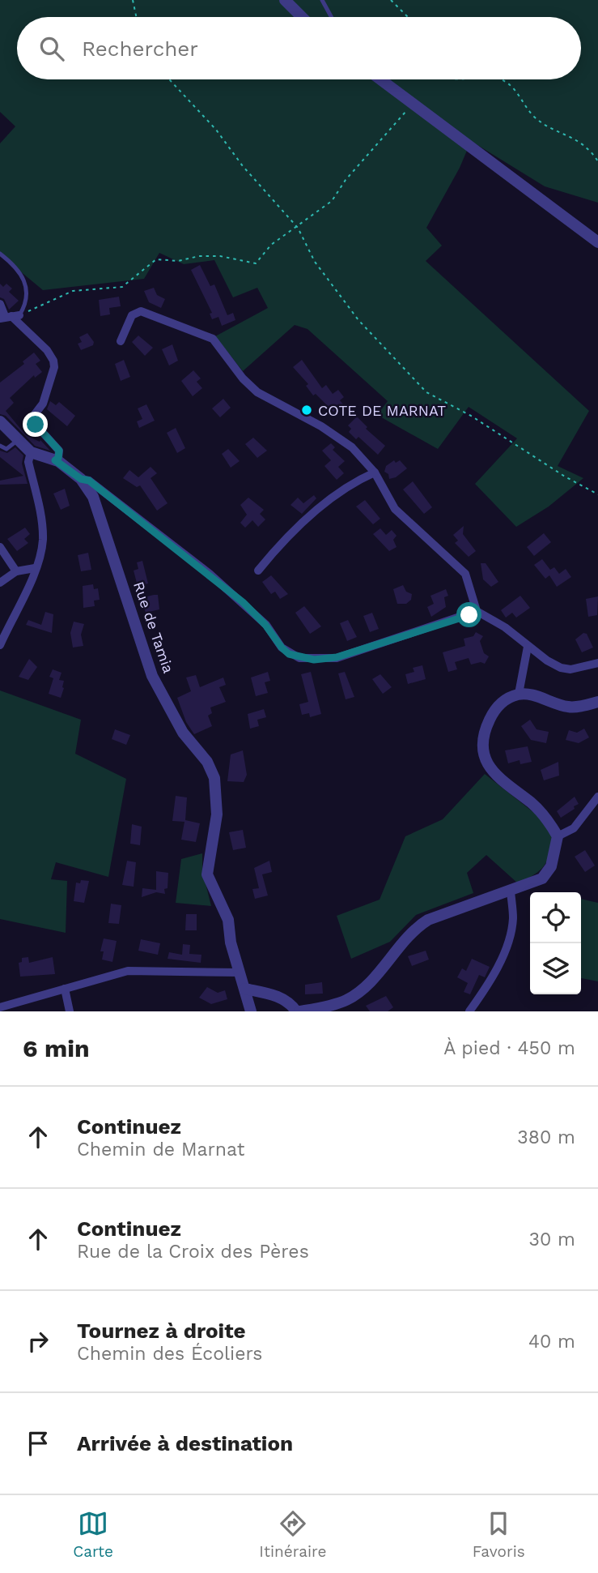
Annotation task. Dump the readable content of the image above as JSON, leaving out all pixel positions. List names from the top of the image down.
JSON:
{
  "streets": {
    "street": ["Rue de Tamia"]
  },
  "places": ["COTE DE MARNAT"],
  "page": {
    "search": "Rechercher",
    "heading": ["6 min", "À pied · 450 m"],
    "list": [
      ["Continuez", "Chemin de Marnat", "380 m"],
      ["Continuez", "Rue de la Croix des Pères", "30 m"],
      ["Tournez à droite", "Chemin des Écoliers", "40 m"],
      "Arrivée à destination"
    ],
    "nav": ["Carte", "Itinéraire", "Favoris"]
  }
}
